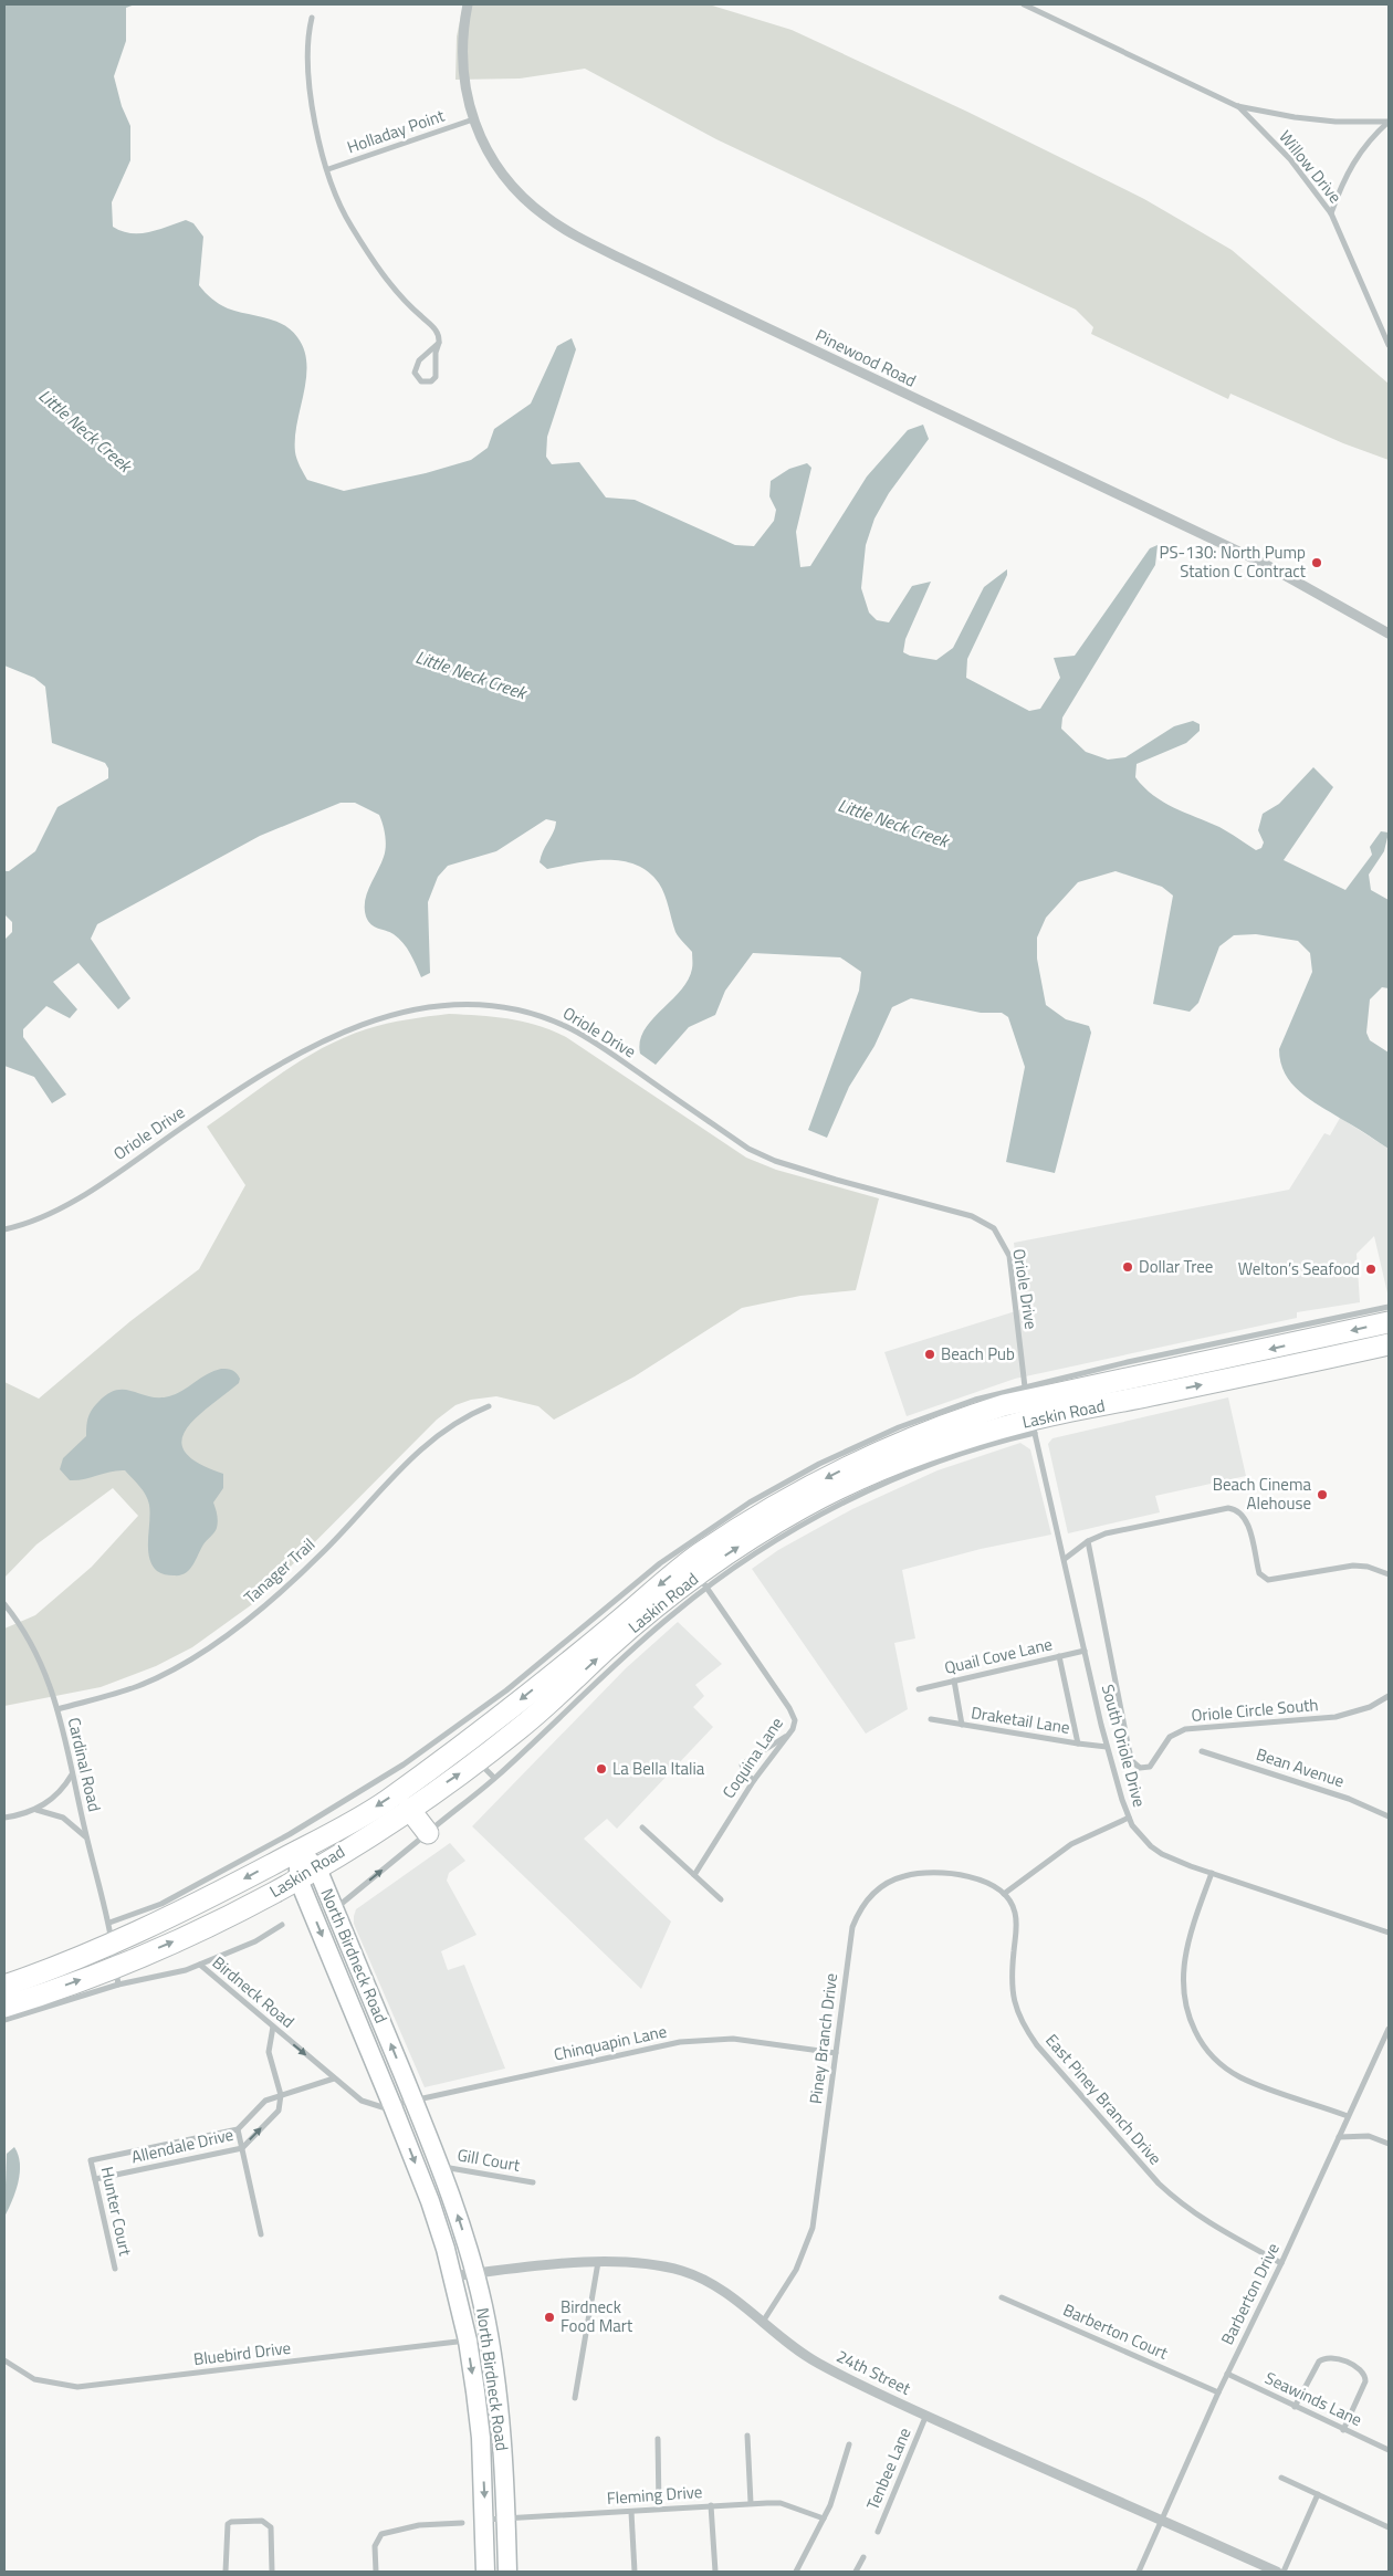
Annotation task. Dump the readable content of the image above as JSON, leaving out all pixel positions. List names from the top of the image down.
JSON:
{
  "streets": {
    "main road": ["Laskin Road", "North Birdneck Road"],
    "street": [
      "Holladay Point",
      "Willow Drive",
      "Pinewood Road",
      "Oriole Drive",
      "Tanager Trail",
      "Quail Cove Lane",
      "Oriole Circle South",
      "Draketail Lane",
      "South Oriole Drive",
      "Coquina Lane",
      "Cardinal Road",
      "Bean Avenue",
      "Birdneck Road",
      "Piney Branch Drive",
      "Chinquapin Lane",
      "East Piney Branch Drive",
      "Allendale Drive",
      "Gill Court",
      "Hunter Court",
      "Barberton Drive",
      "Barberton Court",
      "Bluebird Drive",
      "24th Street",
      "Seawinds Lane",
      "Tenbee Lane",
      "Fleming Drive"
    ]
  },
  "crossings": [
    ["Holladay Point", "Pinewood Road"],
    ["Oriole Drive", "Laskin Road"],
    ["Oriole Drive", "South Oriole Drive"],
    ["Laskin Road", "South Oriole Drive"],
    ["Laskin Road", "Coquina Lane"],
    ["Laskin Road", "Cardinal Road"],
    ["Laskin Road", "North Birdneck Road"],
    ["Laskin Road", "Birdneck Road"],
    ["Tanager Trail", "Cardinal Road"],
    ["Quail Cove Lane", "South Oriole Drive"],
    ["Draketail Lane", "South Oriole Drive"],
    ["North Birdneck Road", "Birdneck Road"],
    ["North Birdneck Road", "Chinquapin Lane"],
    ["North Birdneck Road", "Gill Court"],
    ["North Birdneck Road", "Bluebird Drive"],
    ["North Birdneck Road", "24th Street"],
    ["North Birdneck Road", "Fleming Drive"],
    ["Birdneck Road", "Chinquapin Lane"],
    ["Birdneck Road", "Allendale Drive"],
    ["Piney Branch Drive", "Chinquapin Lane"],
    ["Piney Branch Drive", "East Piney Branch Drive"],
    ["Piney Branch Drive", "24th Street"],
    ["East Piney Branch Drive", "Barberton Drive"],
    ["Allendale Drive", "Hunter Court"],
    ["Barberton Drive", "Barberton Court"],
    ["Barberton Drive", "24th Street"],
    ["Barberton Drive", "Seawinds Lane"],
    ["24th Street", "Tenbee Lane"]
  ],
  "water": ["Little Neck Creek"],
  "places": [
    "PS-130: North Pump Station C Contract",
    "Dollar Tree",
    "Welton’s Seafood",
    "Beach Pub",
    "Beach Cinema Alehouse",
    "La Bella Italia",
    "Birdneck Food Mart"
  ]
}
